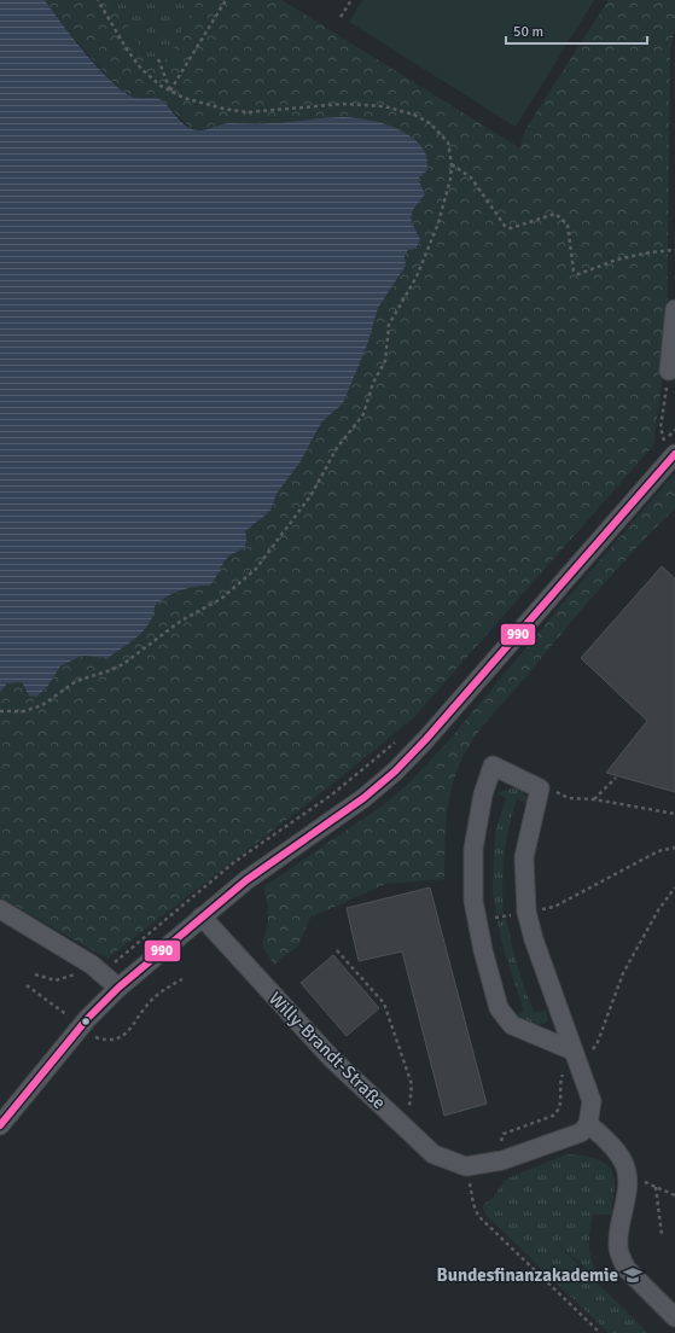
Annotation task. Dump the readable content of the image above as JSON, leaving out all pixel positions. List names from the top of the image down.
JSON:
{
  "streets": {
    "street": ["Willy-Brandt-Straße"]
  },
  "places": {
    "school or university": ["Bundesfinanzakademie"]
  },
  "lines": ["transit line 990"],
  "scale_bar": "50 m"
}
